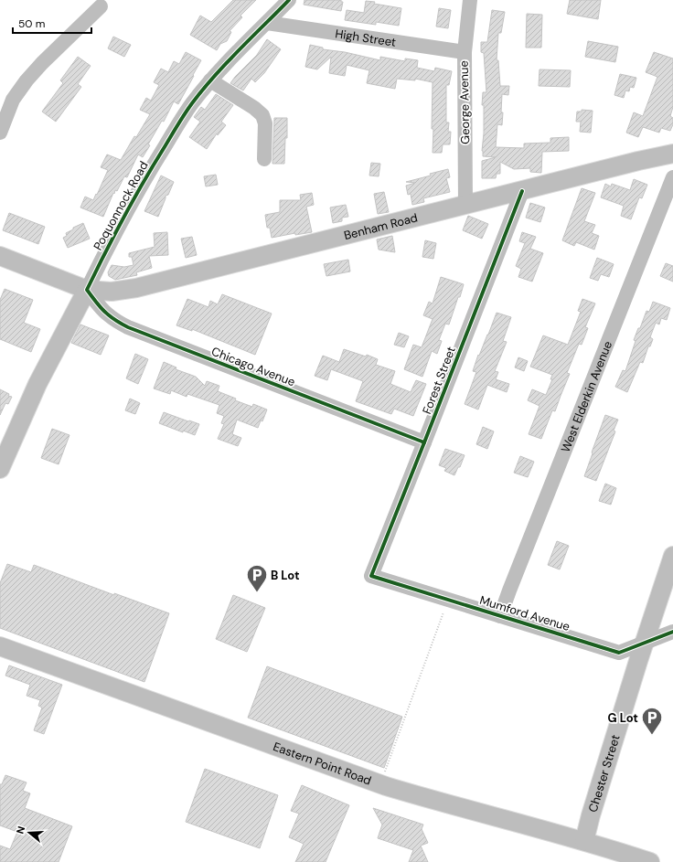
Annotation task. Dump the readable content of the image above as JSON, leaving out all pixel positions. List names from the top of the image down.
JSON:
{
  "streets": {
    "main road": [
      "Poquonnock Road",
      "Benham Road",
      "Eastern Point Road",
      "Chester Street"
    ],
    "street": [
      "High Street",
      "George Avenue",
      "Chicago Avenue",
      "Forest Street",
      "West Elderkin Avenue",
      "Mumford Avenue"
    ]
  },
  "crossings": [
    ["High Street", "George Avenue"],
    ["High Street", "Poquonnock Road"],
    ["George Avenue", "Benham Road"],
    ["Poquonnock Road", "Benham Road"],
    ["Poquonnock Road", "Chicago Avenue"],
    ["Benham Road", "Chicago Avenue"],
    ["Benham Road", "Forest Street"],
    ["Chicago Avenue", "Forest Street"],
    ["Forest Street", "Mumford Avenue"],
    ["West Elderkin Avenue", "Mumford Avenue"],
    ["Mumford Avenue", "Chester Street"],
    ["Eastern Point Road", "Chester Street"]
  ],
  "places": {
    "parking": ["B Lot", "G Lot"]
  },
  "scale_bar": "50 m",
  "north": "left"
}
